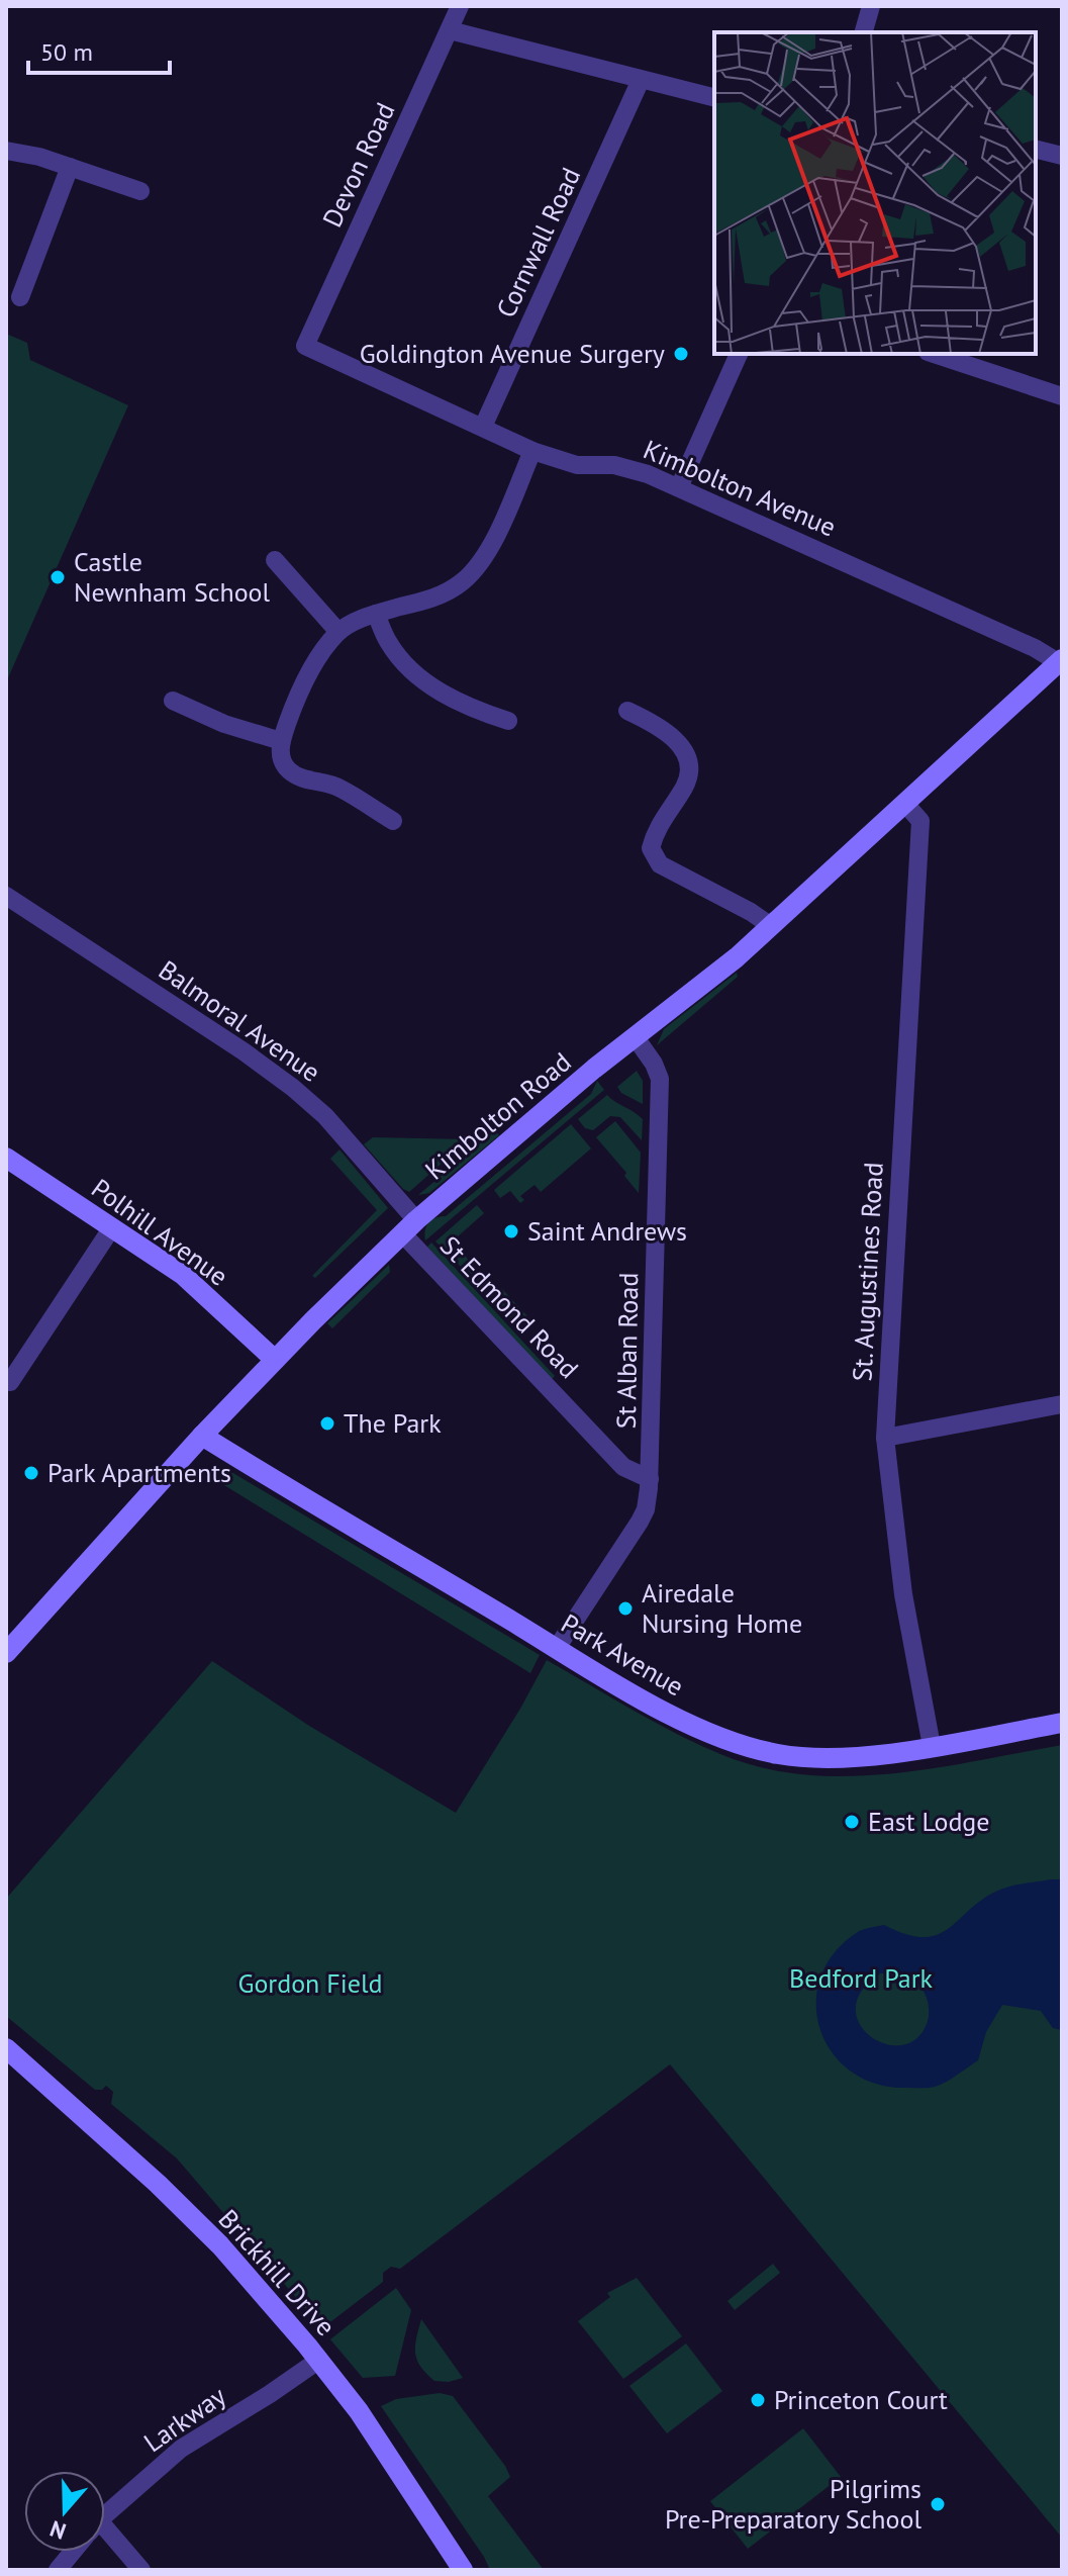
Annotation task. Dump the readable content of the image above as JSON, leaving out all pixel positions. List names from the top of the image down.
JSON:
{
  "streets": {
    "street": [
      "Devon Road",
      "Cornwall Road",
      "Kimbolton Avenue",
      "Balmoral Avenue",
      "Kimbolton Road",
      "Polhill Avenue",
      "St. Augustines Road",
      "St Edmond Road",
      "St Alban Road",
      "Park Avenue",
      "Brickhill Drive",
      "Larkway"
    ]
  },
  "crossings": [
    ["Devon Road", "Kimbolton Avenue"],
    ["Cornwall Road", "Kimbolton Avenue"],
    ["Kimbolton Avenue", "Kimbolton Road"],
    ["Balmoral Avenue", "Kimbolton Road"],
    ["Balmoral Avenue", "St Edmond Road"],
    ["Kimbolton Road", "Polhill Avenue"],
    ["Kimbolton Road", "St. Augustines Road"],
    ["Kimbolton Road", "St Edmond Road"],
    ["Kimbolton Road", "St Alban Road"],
    ["Kimbolton Road", "Park Avenue"],
    ["St. Augustines Road", "Park Avenue"],
    ["St Edmond Road", "St Alban Road"],
    ["St Alban Road", "Park Avenue"],
    ["Brickhill Drive", "Larkway"]
  ],
  "parks": ["Bedford Park", "Gordon Field"],
  "places": [
    "Goldington Avenue Surgery",
    "Castle Newnham School",
    "Saint Andrews",
    "The Park",
    "Park Apartments",
    "Airedale Nursing Home",
    "East Lodge",
    "Princeton Court",
    "Pilgrims Pre-Preparatory School"
  ],
  "scale_bar": "50 m",
  "north": "bottom"
}
